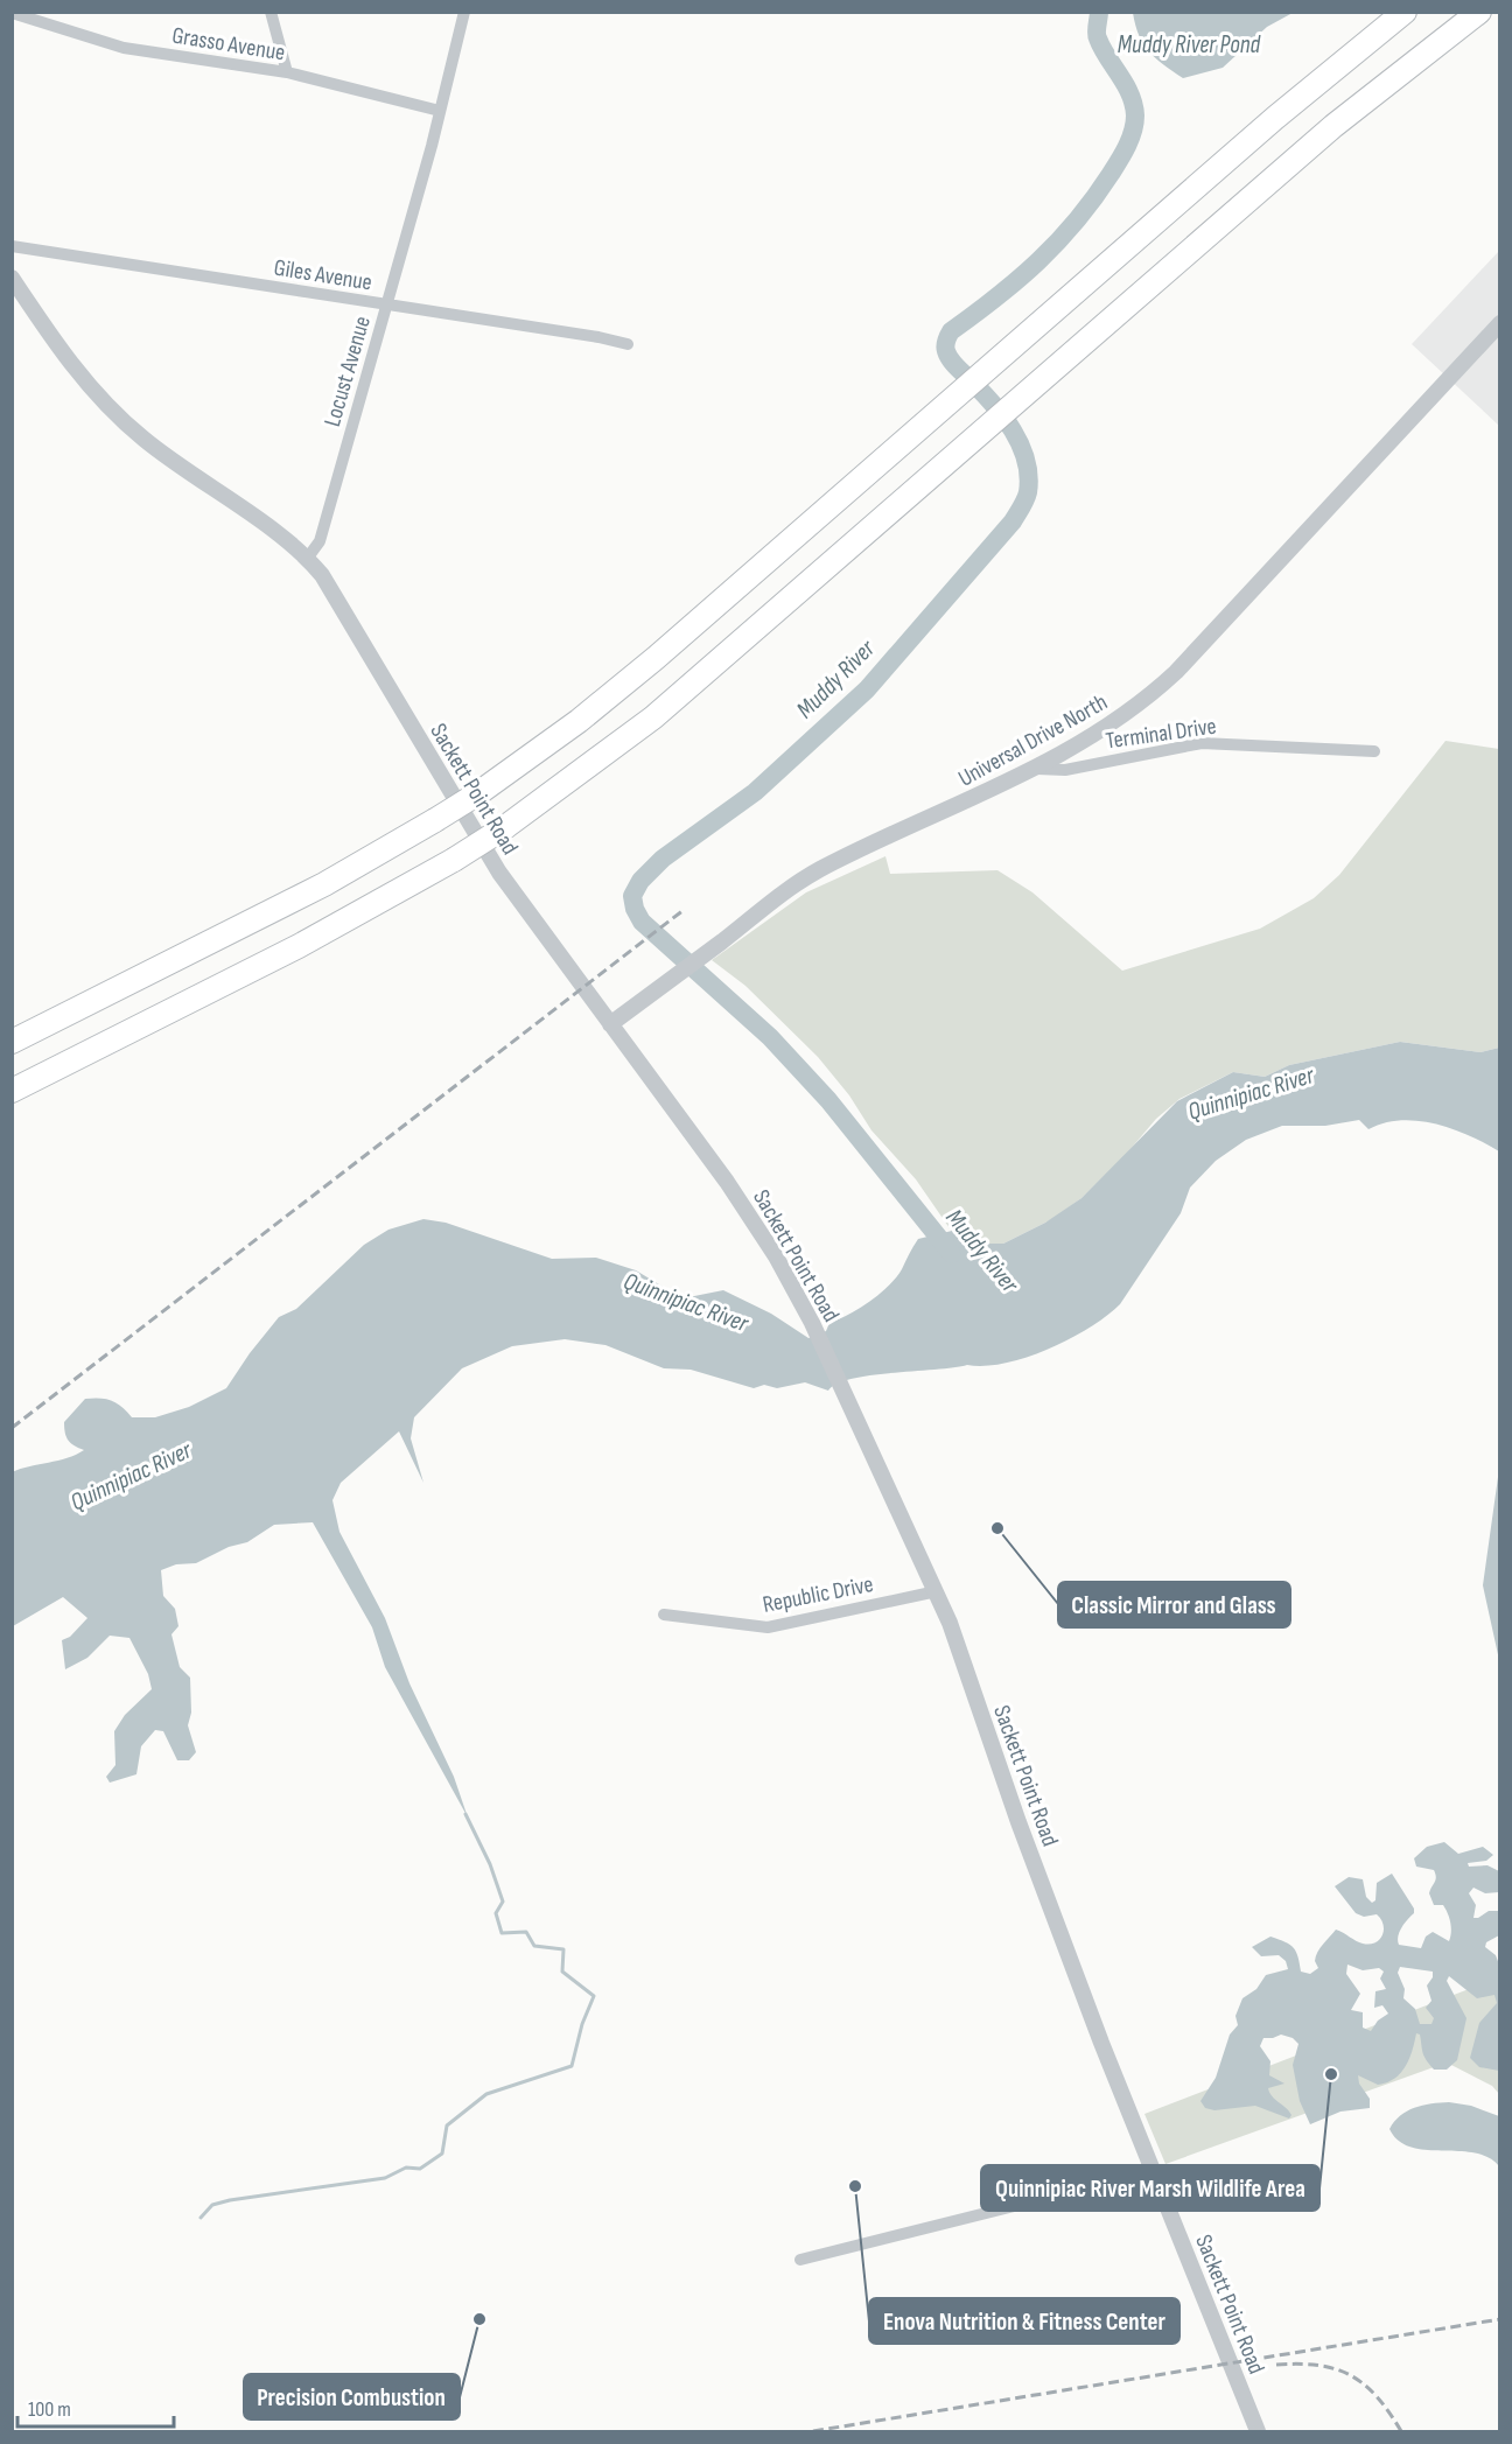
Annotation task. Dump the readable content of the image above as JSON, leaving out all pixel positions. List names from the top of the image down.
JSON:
{
  "streets": {
    "street": [
      "Grasso Avenue",
      "Giles Avenue",
      "Locust Avenue",
      "Terminal Drive",
      "Universal Drive North",
      "Sackett Point Road",
      "Republic Drive"
    ]
  },
  "crossings": [
    ["Grasso Avenue", "Locust Avenue"],
    ["Giles Avenue", "Locust Avenue"],
    ["Locust Avenue", "Sackett Point Road"],
    ["Terminal Drive", "Universal Drive North"],
    ["Universal Drive North", "Sackett Point Road"],
    ["Sackett Point Road", "Republic Drive"]
  ],
  "water": ["Muddy River Pond", "Muddy River", "Quinnipiac River"],
  "places": [
    "Classic Mirror and Glass",
    "Quinnipiac River Marsh Wildlife Area",
    "Enova Nutrition & Fitness Center",
    "Precision Combustion"
  ],
  "scale_bar": "100 m"
}
